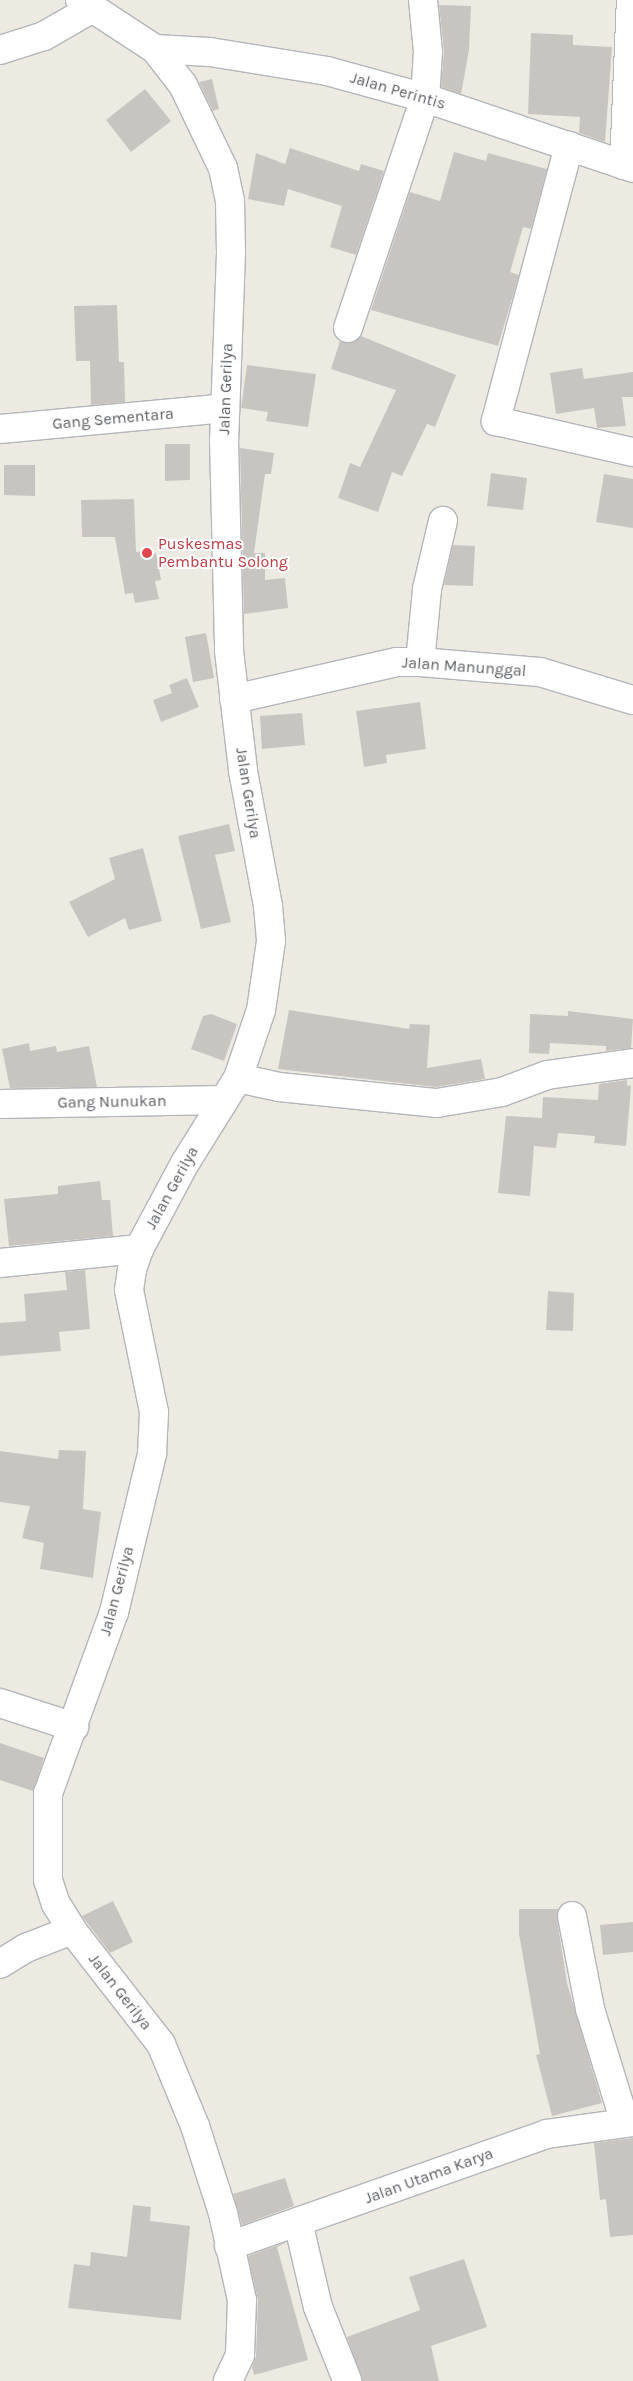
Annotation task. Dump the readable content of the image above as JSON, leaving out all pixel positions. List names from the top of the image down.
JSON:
{
  "streets": {
    "street": [
      "Jalan Perintis",
      "Jalan Gerilya",
      "Gang Sementara",
      "Jalan Manunggal",
      "Gang Nunukan",
      "Jalan Utama Karya"
    ]
  },
  "crossings": [
    ["Jalan Perintis", "Jalan Gerilya"],
    ["Jalan Gerilya", "Gang Sementara"],
    ["Jalan Gerilya", "Jalan Manunggal"],
    ["Jalan Gerilya", "Gang Nunukan"],
    ["Jalan Gerilya", "Jalan Utama Karya"]
  ],
  "places": ["Puskesmas Pembantu Solong"]
}
